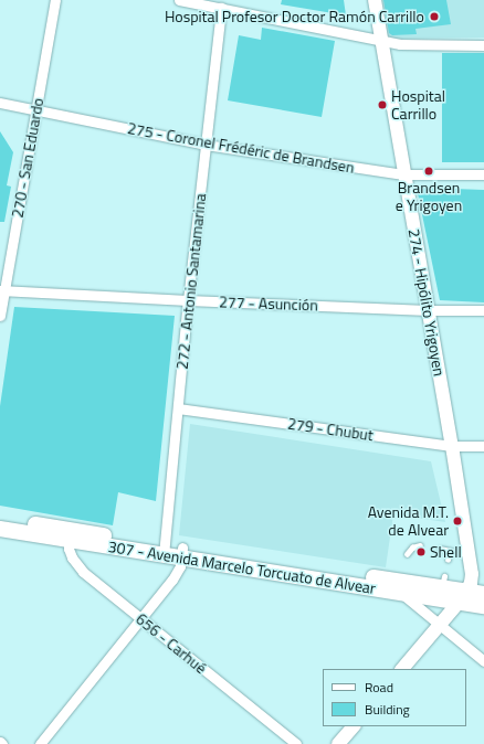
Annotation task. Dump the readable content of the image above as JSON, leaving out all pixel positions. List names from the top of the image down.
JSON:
{
  "streets": {
    "main road": ["307 - Avenida Marcelo Torcuato de Alvear"],
    "street": [
      "275 - Coronel Frédéric de Brandsen",
      "270 - San Eduardo",
      "272 - Antonio Santamarina",
      "274 - Hipólito Yrigoyen",
      "277 - Asunción",
      "279 - Chubut",
      "656 - Carhué"
    ]
  },
  "crossings": [
    ["275 - Coronel Frédéric de Brandsen", "270 - San Eduardo"],
    ["275 - Coronel Frédéric de Brandsen", "272 - Antonio Santamarina"],
    ["275 - Coronel Frédéric de Brandsen", "274 - Hipólito Yrigoyen"],
    ["270 - San Eduardo", "277 - Asunción"],
    ["272 - Antonio Santamarina", "277 - Asunción"],
    ["272 - Antonio Santamarina", "279 - Chubut"],
    ["272 - Antonio Santamarina", "307 - Avenida Marcelo Torcuato de Alvear"],
    ["274 - Hipólito Yrigoyen", "277 - Asunción"],
    ["274 - Hipólito Yrigoyen", "279 - Chubut"],
    ["274 - Hipólito Yrigoyen", "307 - Avenida Marcelo Torcuato de Alvear"],
    ["307 - Avenida Marcelo Torcuato de Alvear", "656 - Carhué"]
  ],
  "places": [
    "Hospital Profesor Doctor Ramón Carrillo",
    "Hospital Carrillo",
    "Brandsen e Yrigoyen",
    "Avenida M.T. de Alvear",
    "Shell"
  ],
  "legend": ["Road", "Building"]
}
